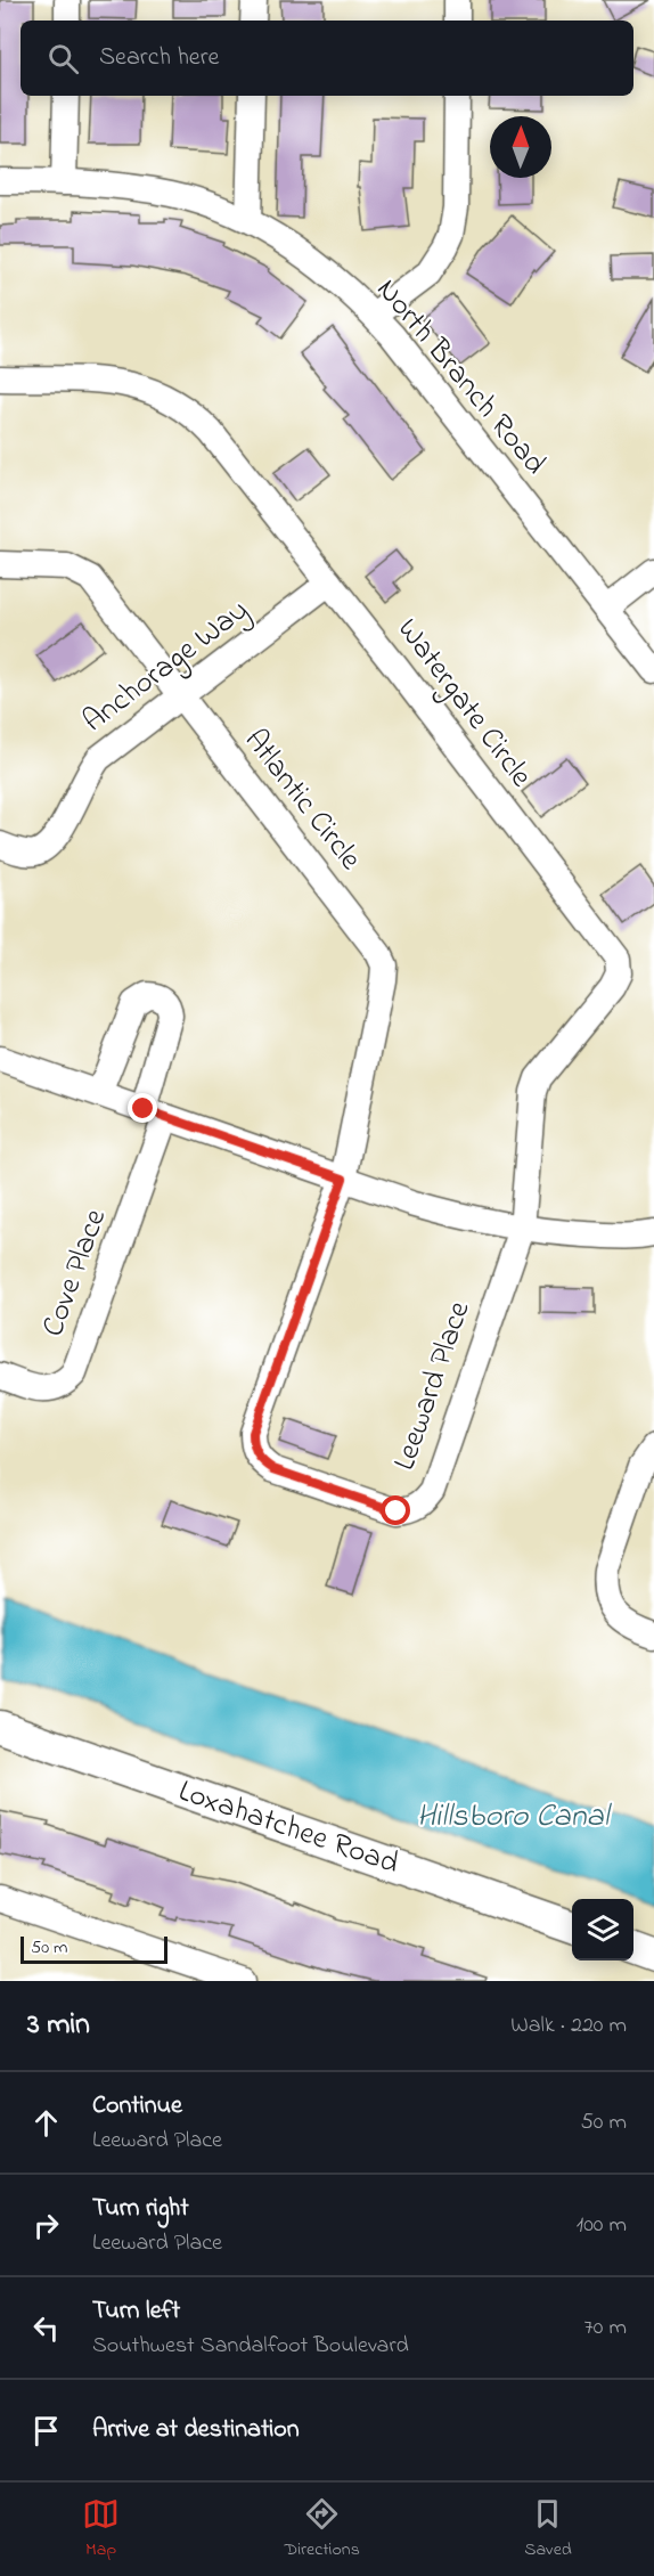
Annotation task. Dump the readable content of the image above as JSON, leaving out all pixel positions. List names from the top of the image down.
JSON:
{
  "streets": {
    "main road": ["Loxahatchee Road"],
    "street": [
      "North Branch Road",
      "Anchorage Way",
      "Watergate Circle",
      "Atlantic Circle",
      "Cove Place",
      "Leeward Place"
    ]
  },
  "crossings": [
    ["Anchorage Way", "Watergate Circle"],
    ["Anchorage Way", "Atlantic Circle"],
    ["Watergate Circle", "Leeward Place"],
    ["Atlantic Circle", "Leeward Place"]
  ],
  "water": ["Hillsboro Canal"],
  "scale_bar": "50 m",
  "north": "top",
  "page": {
    "search": "Search here",
    "scale": "50 m",
    "heading": ["3 min", "Walk · 220 m"],
    "list": [
      ["Continue", "Leeward Place", "50 m"],
      ["Turn right", "Leeward Place", "100 m"],
      ["Turn left", "Southwest Sandalfoot Boulevard", "70 m"],
      "Arrive at destination"
    ],
    "nav": ["Map", "Directions", "Saved"]
  }
}
